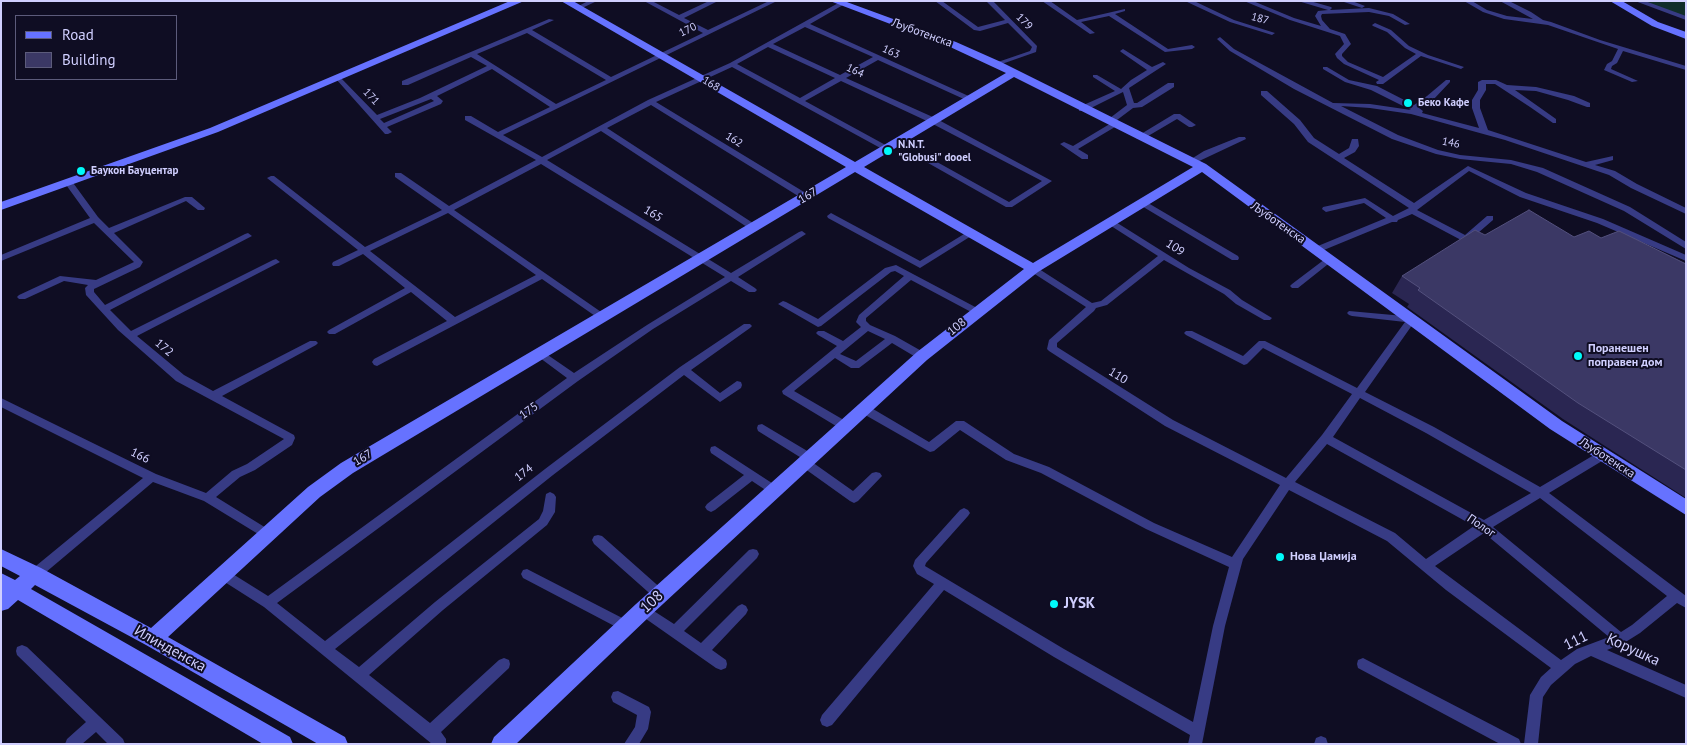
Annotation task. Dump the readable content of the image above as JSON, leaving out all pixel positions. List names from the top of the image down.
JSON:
{
  "streets": {
    "street": [
      "187",
      "179",
      "170",
      "Љуботенска",
      "163",
      "164",
      "168",
      "171",
      "162",
      "146",
      "167",
      "165",
      "109",
      "108",
      "172",
      "110",
      "175",
      "166",
      "174",
      "Полог",
      "111",
      "Илинденска",
      "Корушка"
    ]
  },
  "crossings": [
    ["179", "Љуботенска"],
    ["170", "168"],
    ["170", "165"],
    ["Љуботенска", "167"],
    ["Љуботенска", "108"],
    ["163", "167"],
    ["164", "167"],
    ["168", "167"],
    ["162", "167"],
    ["167", "165"],
    ["167", "166"],
    ["167", "Илинденска"],
    ["165", "175"],
    ["109", "108"],
    ["172", "166"],
    ["Полог", "111"],
    ["111", "Корушка"]
  ],
  "places": [
    "Беко Кафе",
    "N.N.T. \"Globusi\" dooel",
    "Баукон Бауцентар",
    "Поранешен поправен дом",
    "Нова Џамија",
    "JYSK"
  ],
  "legend": ["Road", "Building"]
}
